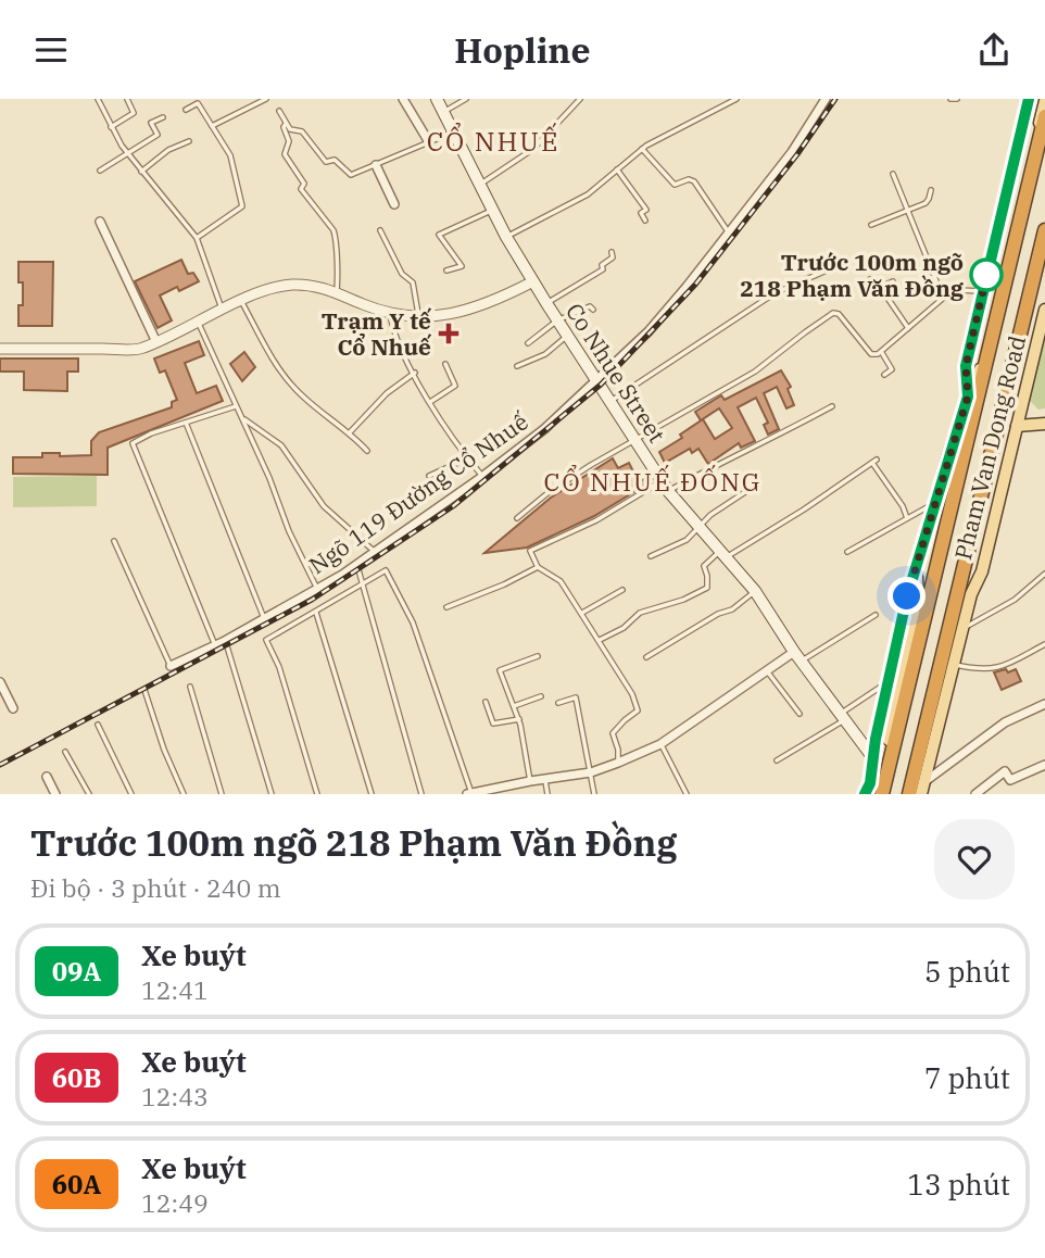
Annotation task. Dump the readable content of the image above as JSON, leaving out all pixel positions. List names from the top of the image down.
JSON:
{
  "streets": {
    "main road": ["Co Nhue Street", "Pham Van Dong Road"],
    "street": ["Ngõ 119 Đường Cổ Nhuế"]
  },
  "crossings": [
    ["Co Nhue Street", "Pham Van Dong Road"],
    ["Co Nhue Street", "Ngõ 119 Đường Cổ Nhuế"]
  ],
  "districts": ["CỔ NHUẾ", "CỔ NHUẾ ĐỐNG"],
  "places": {
    "other": ["Trước 100m ngõ 218 Phạm Văn Đồng"],
    "health": ["Trạm Y tế Cổ Nhuế"]
  },
  "lines": ["bus line 09A"],
  "page": {
    "header": "Hopline",
    "heading": ["Trước 100m ngõ 218 Phạm Văn Đồng", "Đi bộ · 3 phút · 240 m"],
    "list": [
      {
        "mark": "09A",
        "name": "Xe buýt",
        "note": "12:41",
        "value": "5 phút"
      },
      {
        "mark": "60B",
        "name": "Xe buýt",
        "note": "12:43",
        "value": "7 phút"
      },
      {
        "mark": "60A",
        "name": "Xe buýt",
        "note": "12:49",
        "value": "13 phút"
      }
    ]
  }
}
